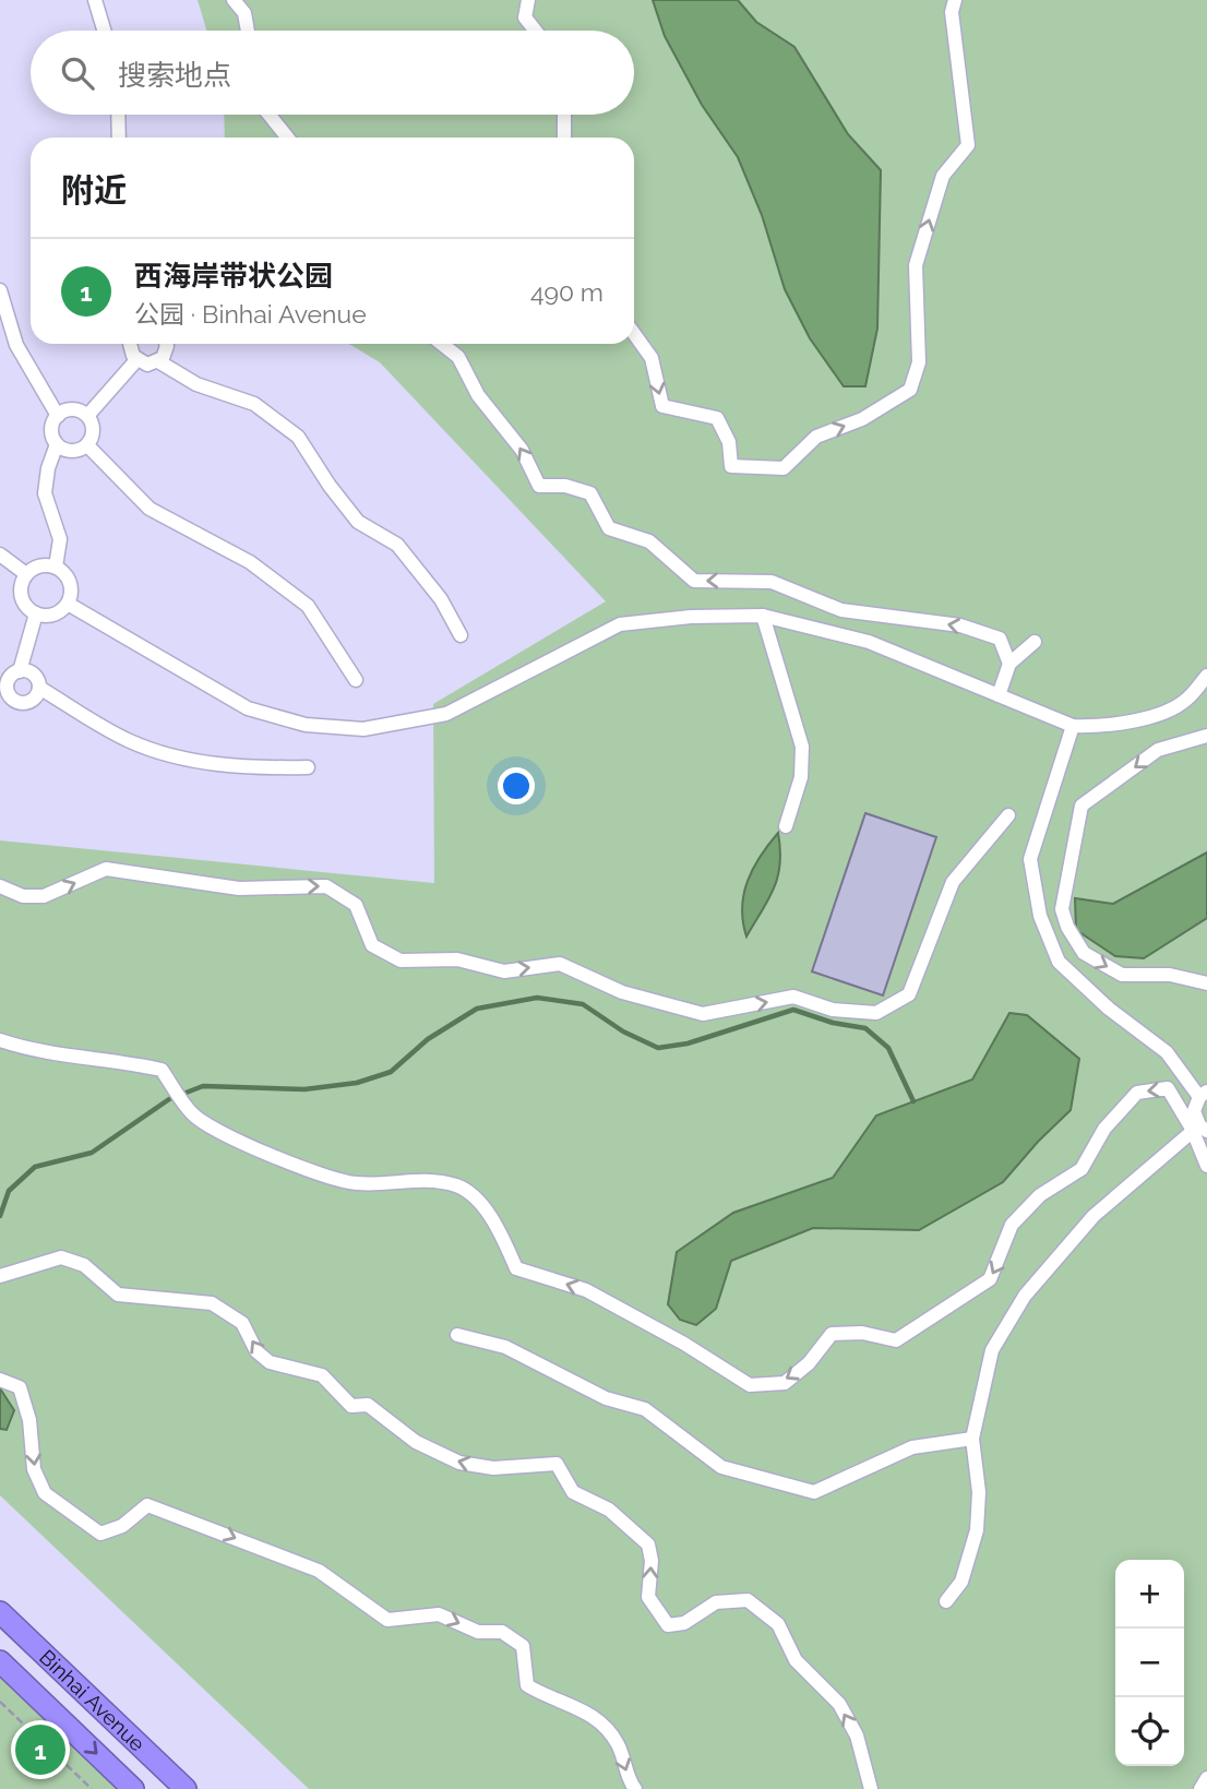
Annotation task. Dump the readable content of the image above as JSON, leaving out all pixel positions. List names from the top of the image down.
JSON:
{
  "streets": {
    "highway": ["Binhai Avenue"]
  },
  "page": {
    "search": "搜索地点",
    "heading": "附近",
    "list": [
      {
        "mark": "1",
        "name": "西海岸带状公园",
        "note": "公园 · Binhai Avenue",
        "value": "490 m"
      }
    ],
    "map_buttons": ["+", "−"],
    "pins": "1"
  }
}
